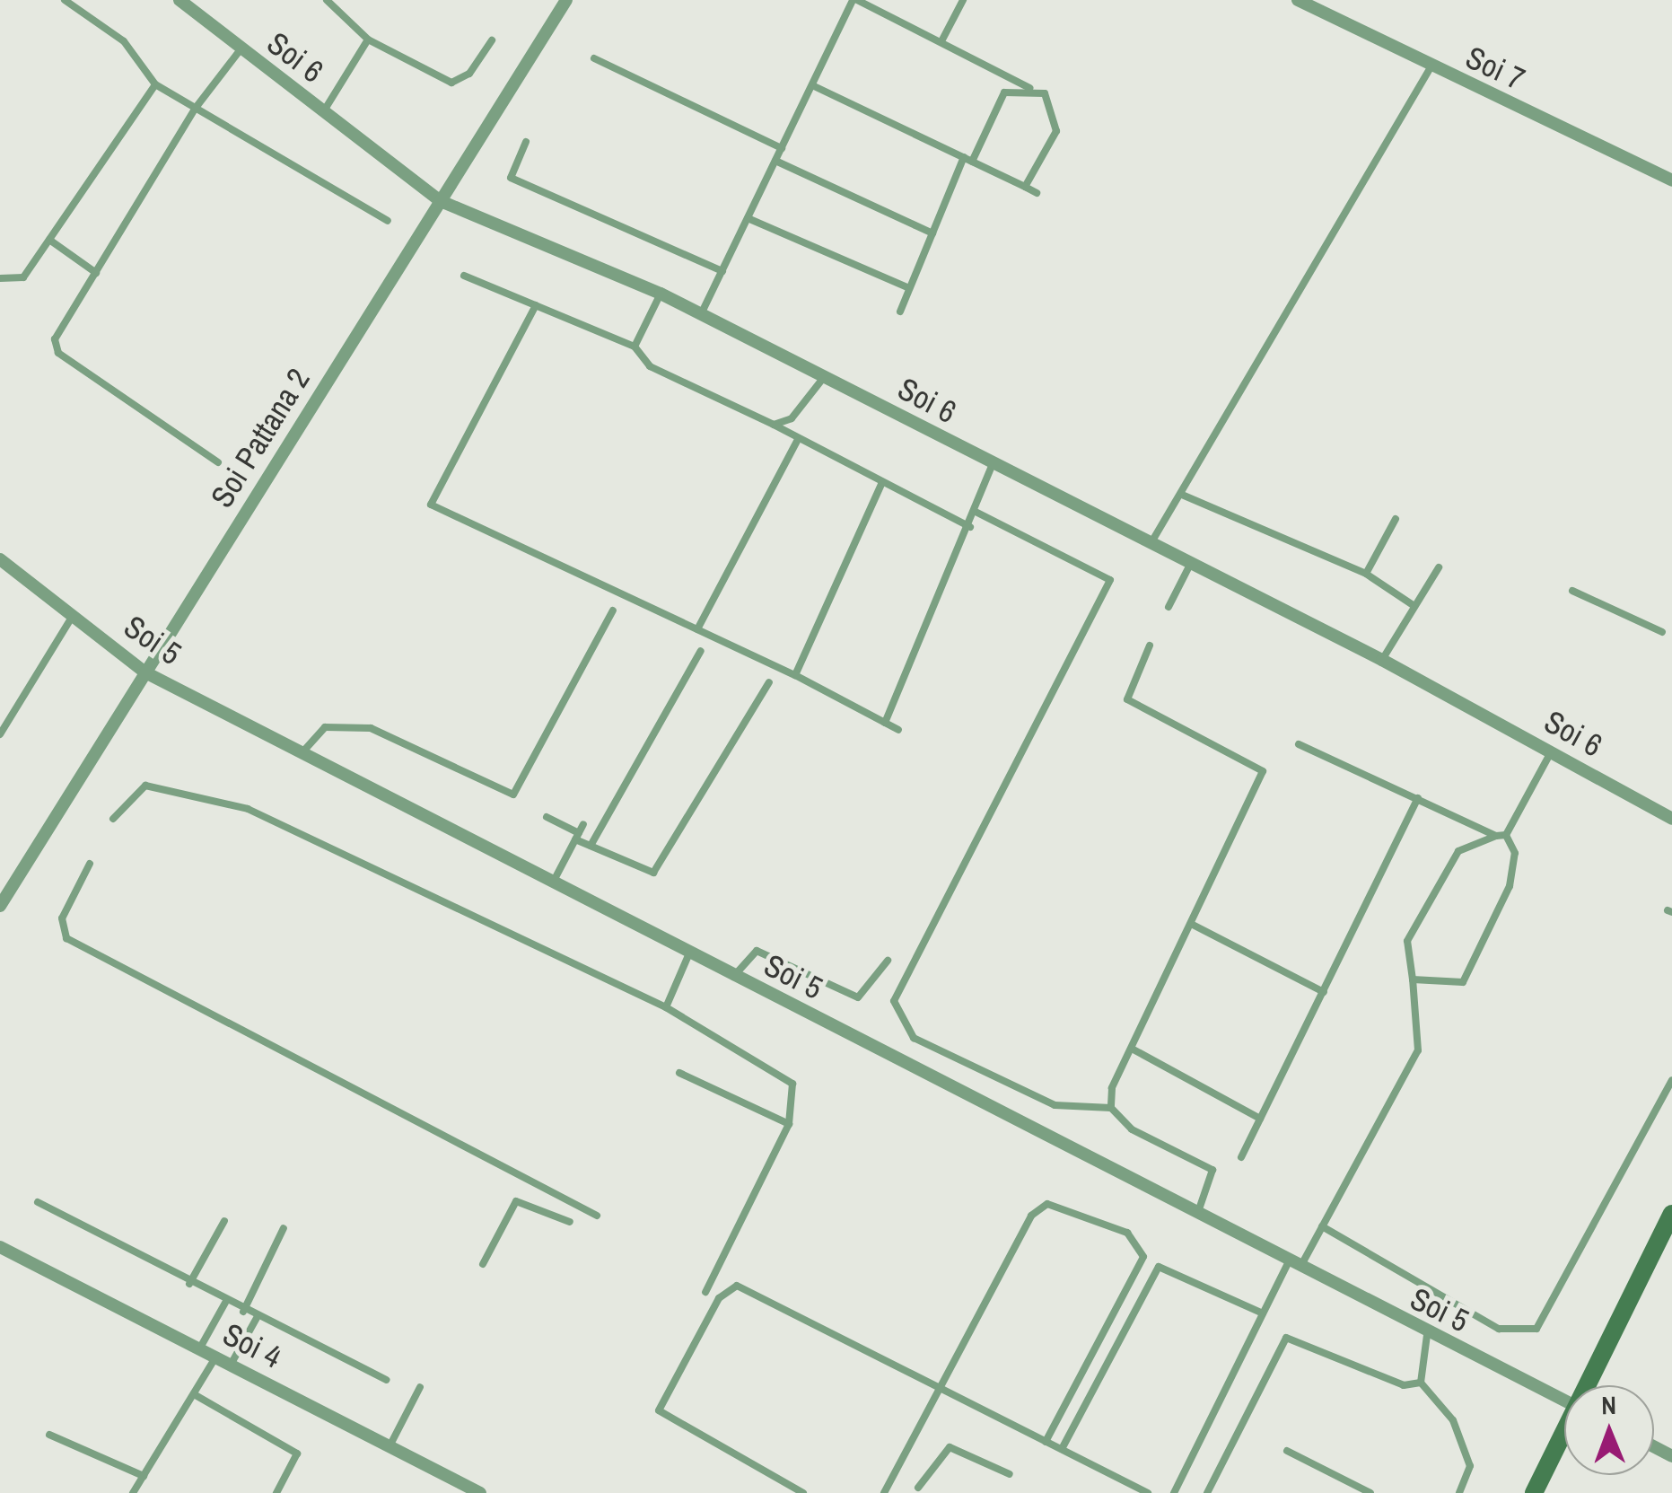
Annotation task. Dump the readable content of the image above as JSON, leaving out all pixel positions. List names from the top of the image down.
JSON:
{
  "streets": {
    "street": [
      "Soi 6",
      "Soi 7",
      "Soi Pattana 2",
      "Soi 5",
      "Soi 4"
    ]
  },
  "crossings": [
    ["Soi 6", "Soi Pattana 2"],
    ["Soi Pattana 2", "Soi 5"]
  ],
  "north": "top"
}
